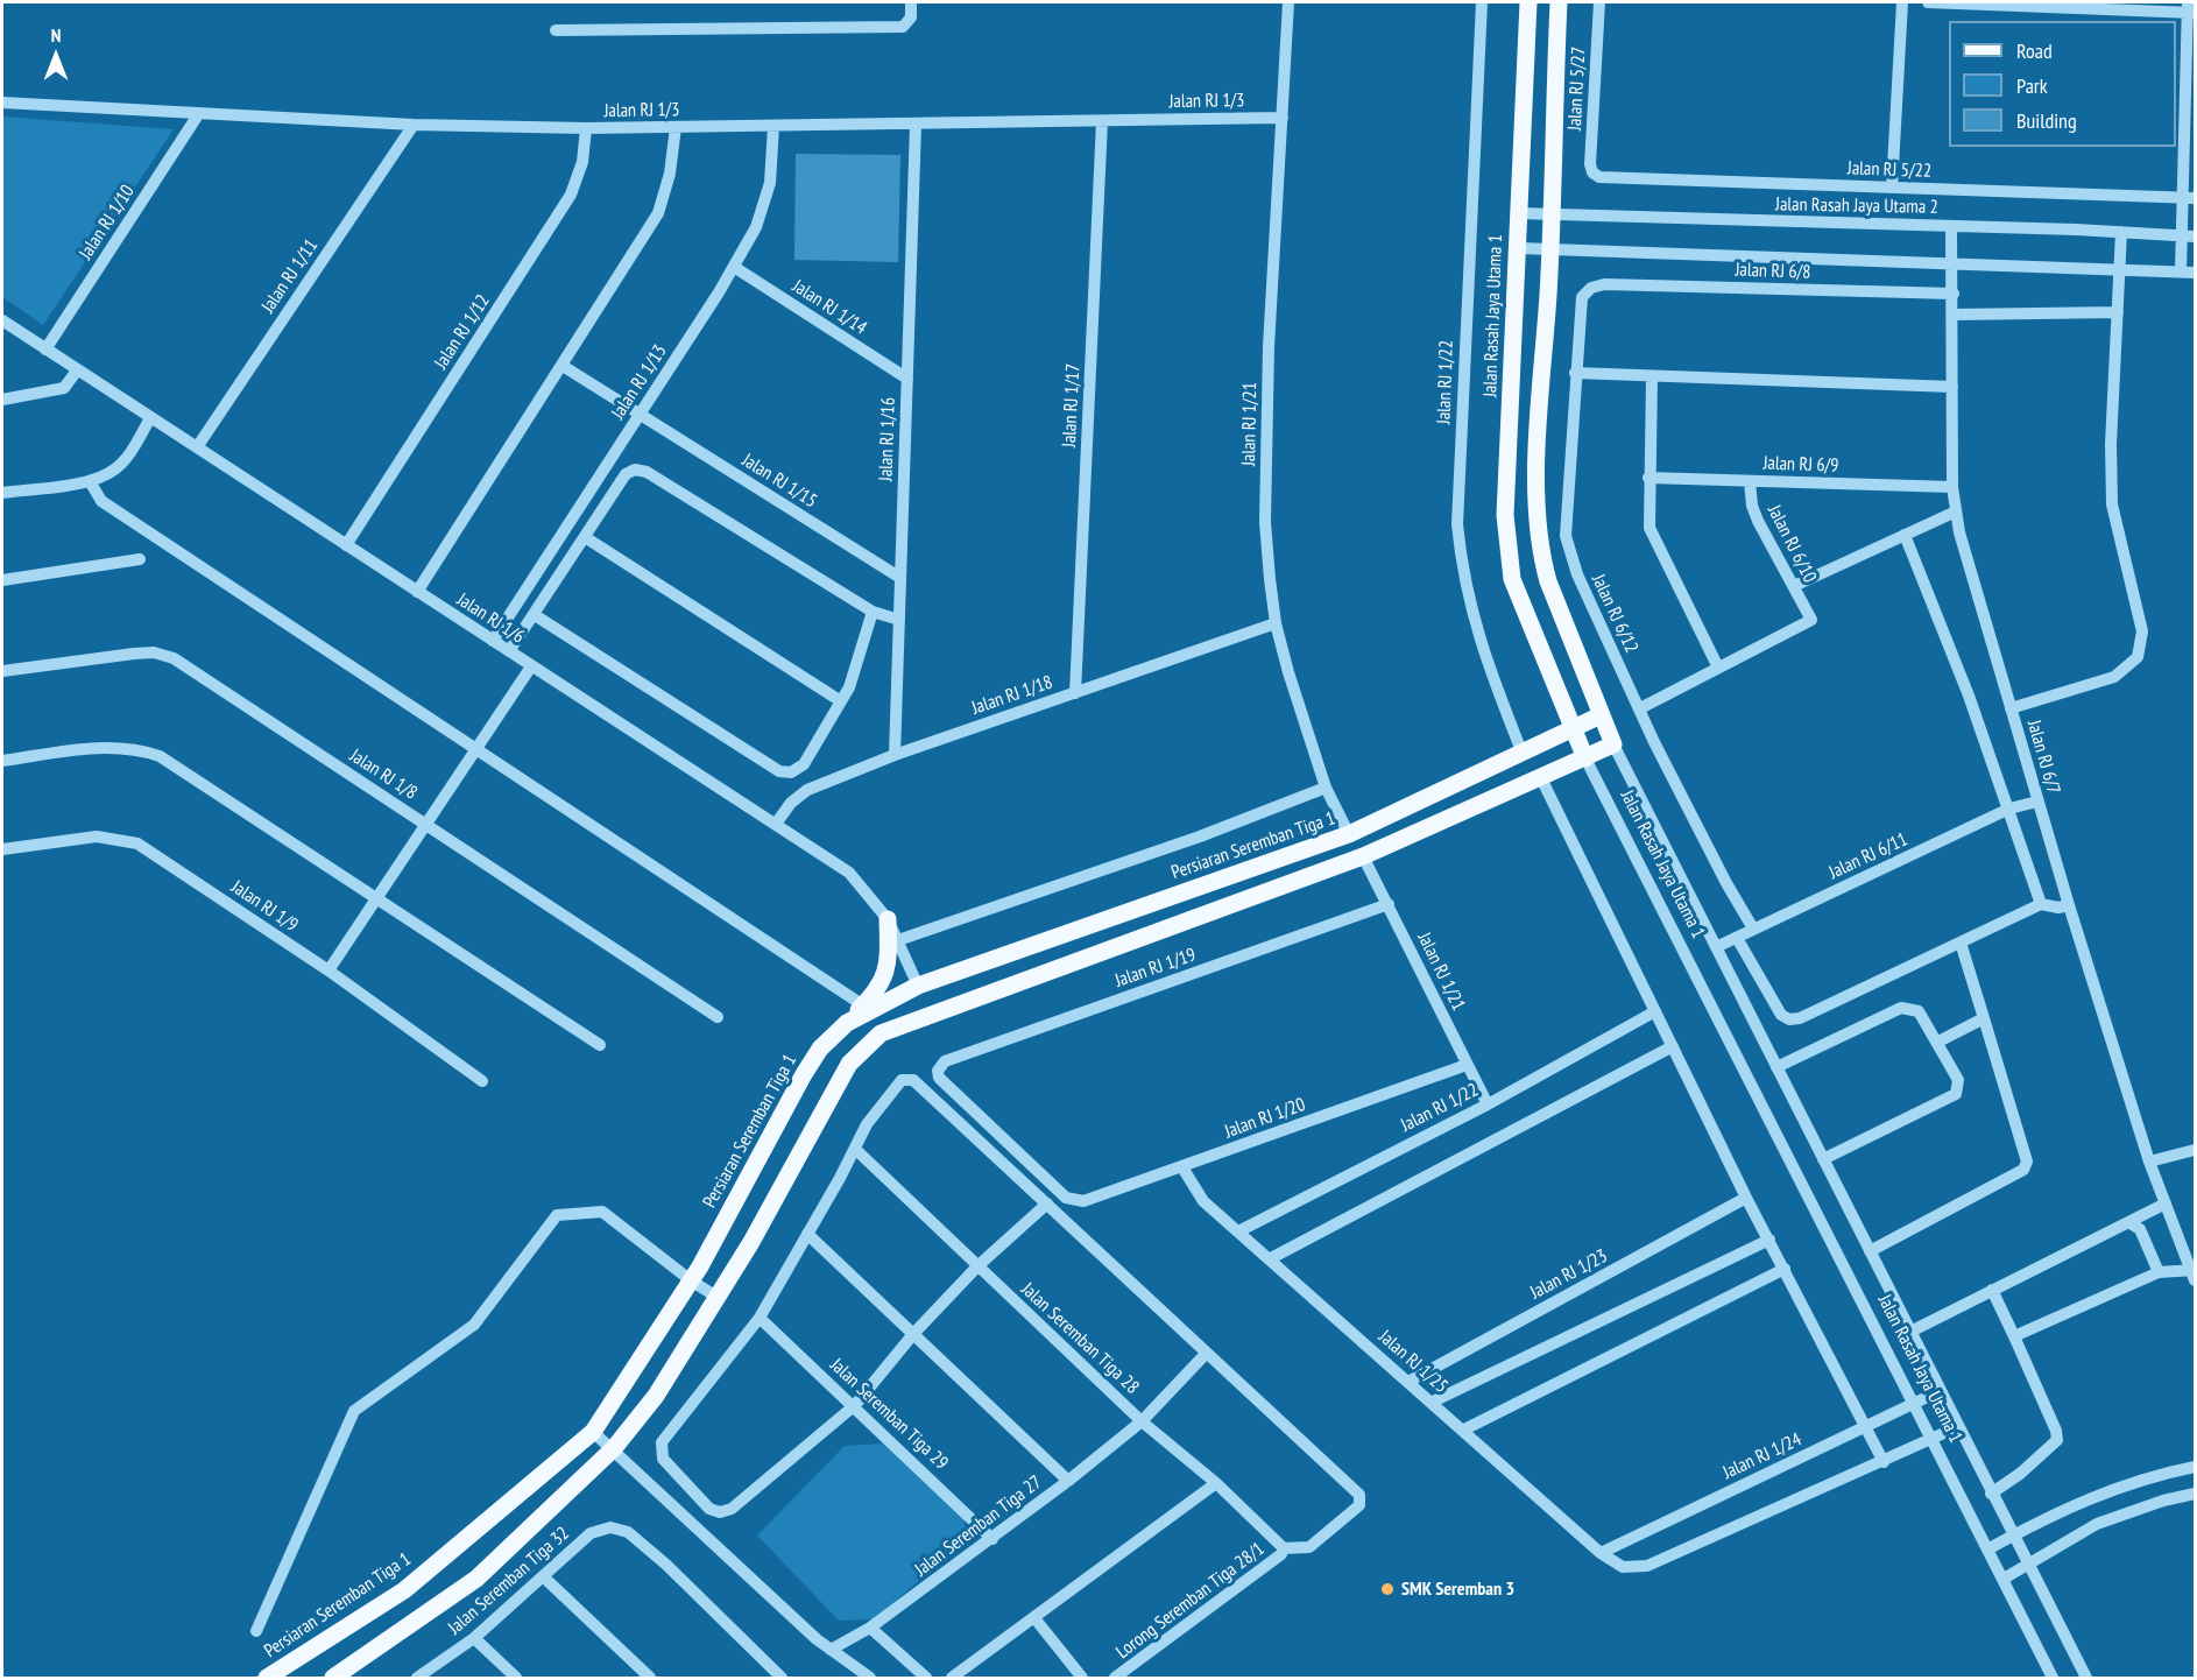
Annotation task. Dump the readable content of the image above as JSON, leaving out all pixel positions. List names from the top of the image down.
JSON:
{
  "streets": {
    "main road": ["Jalan Rasah Jaya Utama 1", "Persiaran Seremban Tiga 1"],
    "street": [
      "Jalan RJ 5/27",
      "Jalan RJ 1/3",
      "Jalan RJ 5/22",
      "Jalan Rasah Jaya Utama 2",
      "Jalan RJ 1/10",
      "Jalan RJ 6/8",
      "Jalan RJ 1/11",
      "Jalan RJ 1/14",
      "Jalan RJ 1/12",
      "Jalan RJ 1/13",
      "Jalan RJ 1/22",
      "Jalan RJ 1/17",
      "Jalan RJ 1/21",
      "Jalan RJ 1/16",
      "Jalan RJ 6/9",
      "Jalan RJ 1/15",
      "Jalan RJ 6/10",
      "Jalan RJ 6/12",
      "Jalan RJ 1/6",
      "Jalan RJ 1/18",
      "Jalan RJ 6/7",
      "Jalan RJ 1/8",
      "Jalan RJ 6/11",
      "Jalan RJ 1/9",
      "Jalan RJ 1/19",
      "Jalan RJ 1/20",
      "Jalan RJ 1/23",
      "Jalan Seremban Tiga 28",
      "Jalan RJ 1/25",
      "Jalan Seremban Tiga 29",
      "Jalan RJ 1/24",
      "Jalan Seremban Tiga 27",
      "Jalan Seremban Tiga 32",
      "Lorong Seremban Tiga 28/1"
    ]
  },
  "crossings": [
    ["Jalan RJ 5/27", "Jalan RJ 5/22"],
    ["Jalan RJ 1/3", "Jalan RJ 1/10"],
    ["Jalan RJ 1/3", "Jalan RJ 1/11"],
    ["Jalan RJ 1/3", "Jalan RJ 1/12"],
    ["Jalan RJ 1/3", "Jalan RJ 1/13"],
    ["Jalan RJ 1/3", "Jalan RJ 1/17"],
    ["Jalan RJ 1/3", "Jalan RJ 1/21"],
    ["Jalan RJ 1/3", "Jalan RJ 1/16"],
    ["Jalan Rasah Jaya Utama 2", "Jalan Rasah Jaya Utama 1"],
    ["Jalan Rasah Jaya Utama 2", "Jalan RJ 6/7"],
    ["Jalan RJ 1/10", "Jalan RJ 1/6"],
    ["Jalan RJ 6/8", "Jalan RJ 6/12"],
    ["Jalan RJ 6/8", "Jalan RJ 6/7"],
    ["Jalan RJ 1/11", "Jalan RJ 1/6"],
    ["Jalan RJ 1/14", "Jalan RJ 1/13"],
    ["Jalan RJ 1/14", "Jalan RJ 1/16"],
    ["Jalan Rasah Jaya Utama 1", "Persiaran Seremban Tiga 1"],
    ["Jalan Rasah Jaya Utama 1", "Jalan RJ 6/11"],
    ["Jalan Rasah Jaya Utama 1", "Jalan RJ 1/24"],
    ["Jalan RJ 1/12", "Jalan RJ 1/6"],
    ["Jalan RJ 1/13", "Jalan RJ 1/15"],
    ["Jalan RJ 1/13", "Jalan RJ 1/6"],
    ["Jalan RJ 1/22", "Jalan RJ 1/21"],
    ["Jalan RJ 1/22", "Persiaran Seremban Tiga 1"],
    ["Jalan RJ 1/22", "Jalan RJ 1/25"],
    ["Jalan RJ 1/17", "Jalan RJ 1/18"],
    ["Jalan RJ 1/21", "Jalan RJ 1/18"],
    ["Jalan RJ 1/21", "Persiaran Seremban Tiga 1"],
    ["Jalan RJ 1/21", "Jalan RJ 1/19"],
    ["Jalan RJ 1/21", "Jalan RJ 1/20"],
    ["Jalan RJ 1/16", "Jalan RJ 1/15"],
    ["Jalan RJ 1/16", "Jalan RJ 1/18"],
    ["Jalan RJ 6/9", "Jalan RJ 6/10"],
    ["Jalan RJ 6/9", "Jalan RJ 6/7"],
    ["Jalan RJ 6/12", "Jalan RJ 6/11"],
    ["Jalan RJ 1/6", "Jalan RJ 1/18"],
    ["Jalan RJ 1/6", "Persiaran Seremban Tiga 1"],
    ["Jalan RJ 6/7", "Jalan RJ 6/11"],
    ["Jalan RJ 1/19", "Jalan RJ 1/20"],
    ["Jalan RJ 1/20", "Jalan RJ 1/25"],
    ["Jalan RJ 1/23", "Jalan RJ 1/25"],
    ["Jalan Seremban Tiga 28", "Jalan Seremban Tiga 27"],
    ["Jalan Seremban Tiga 28", "Lorong Seremban Tiga 28/1"],
    ["Jalan RJ 1/25", "Jalan RJ 1/24"],
    ["Jalan Seremban Tiga 29", "Jalan Seremban Tiga 27"]
  ],
  "places": ["SMK Seremban 3"],
  "legend": ["Road", "Park", "Building"],
  "north": "top"
}
